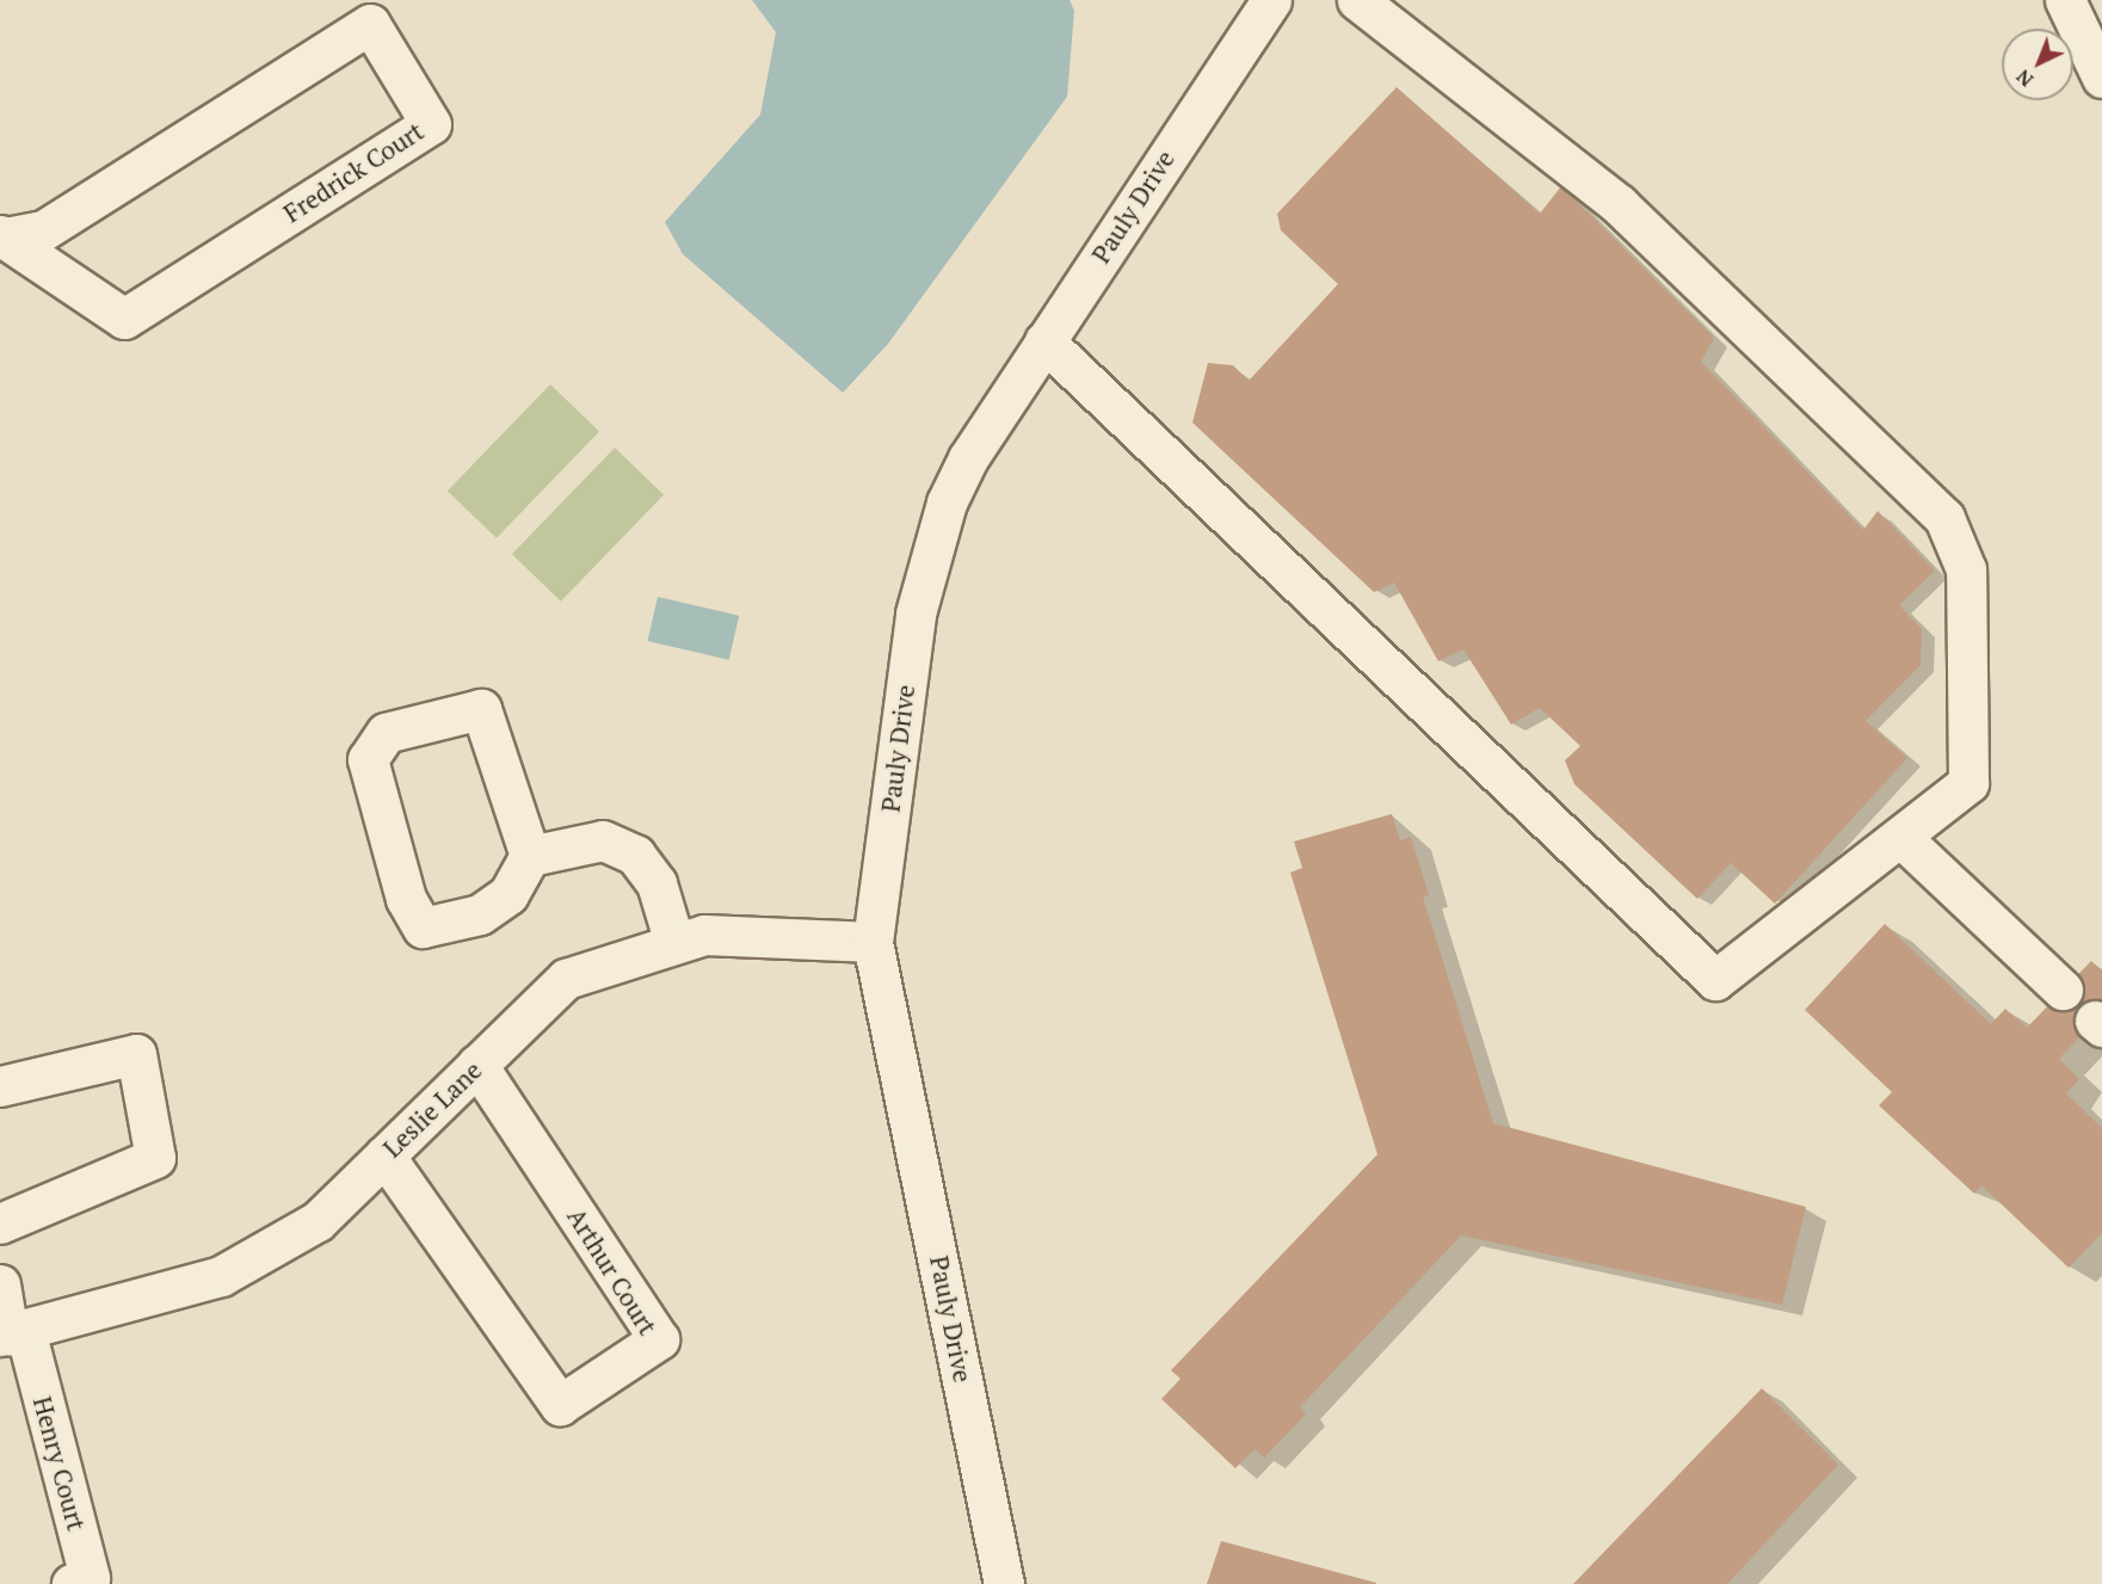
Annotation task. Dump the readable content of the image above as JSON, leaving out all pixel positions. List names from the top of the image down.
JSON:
{
  "streets": {
    "street": [
      "Fredrick Court",
      "Pauly Drive",
      "Leslie Lane",
      "Arthur Court",
      "Henry Court"
    ]
  },
  "crossings": [
    ["Pauly Drive", "Leslie Lane"],
    ["Leslie Lane", "Arthur Court"],
    ["Leslie Lane", "Henry Court"]
  ],
  "north": "bottom left"
}
